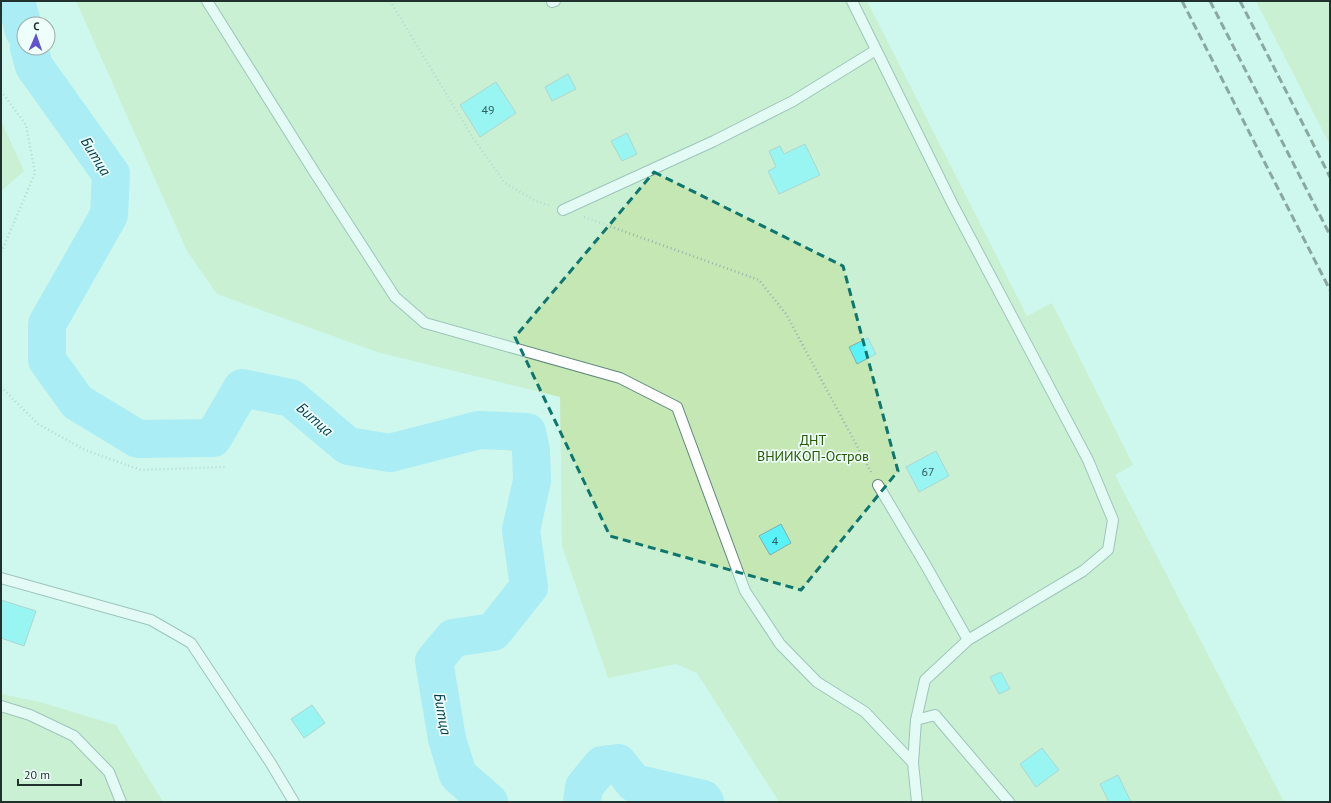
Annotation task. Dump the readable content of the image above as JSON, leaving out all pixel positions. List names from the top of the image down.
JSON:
{
  "water": ["Битца"],
  "parks": ["ДНТ ВНИИКОП-Остров"],
  "house_numbers": ["49", "67", "4"],
  "scale_bar": "20 m",
  "north": "top"
}
